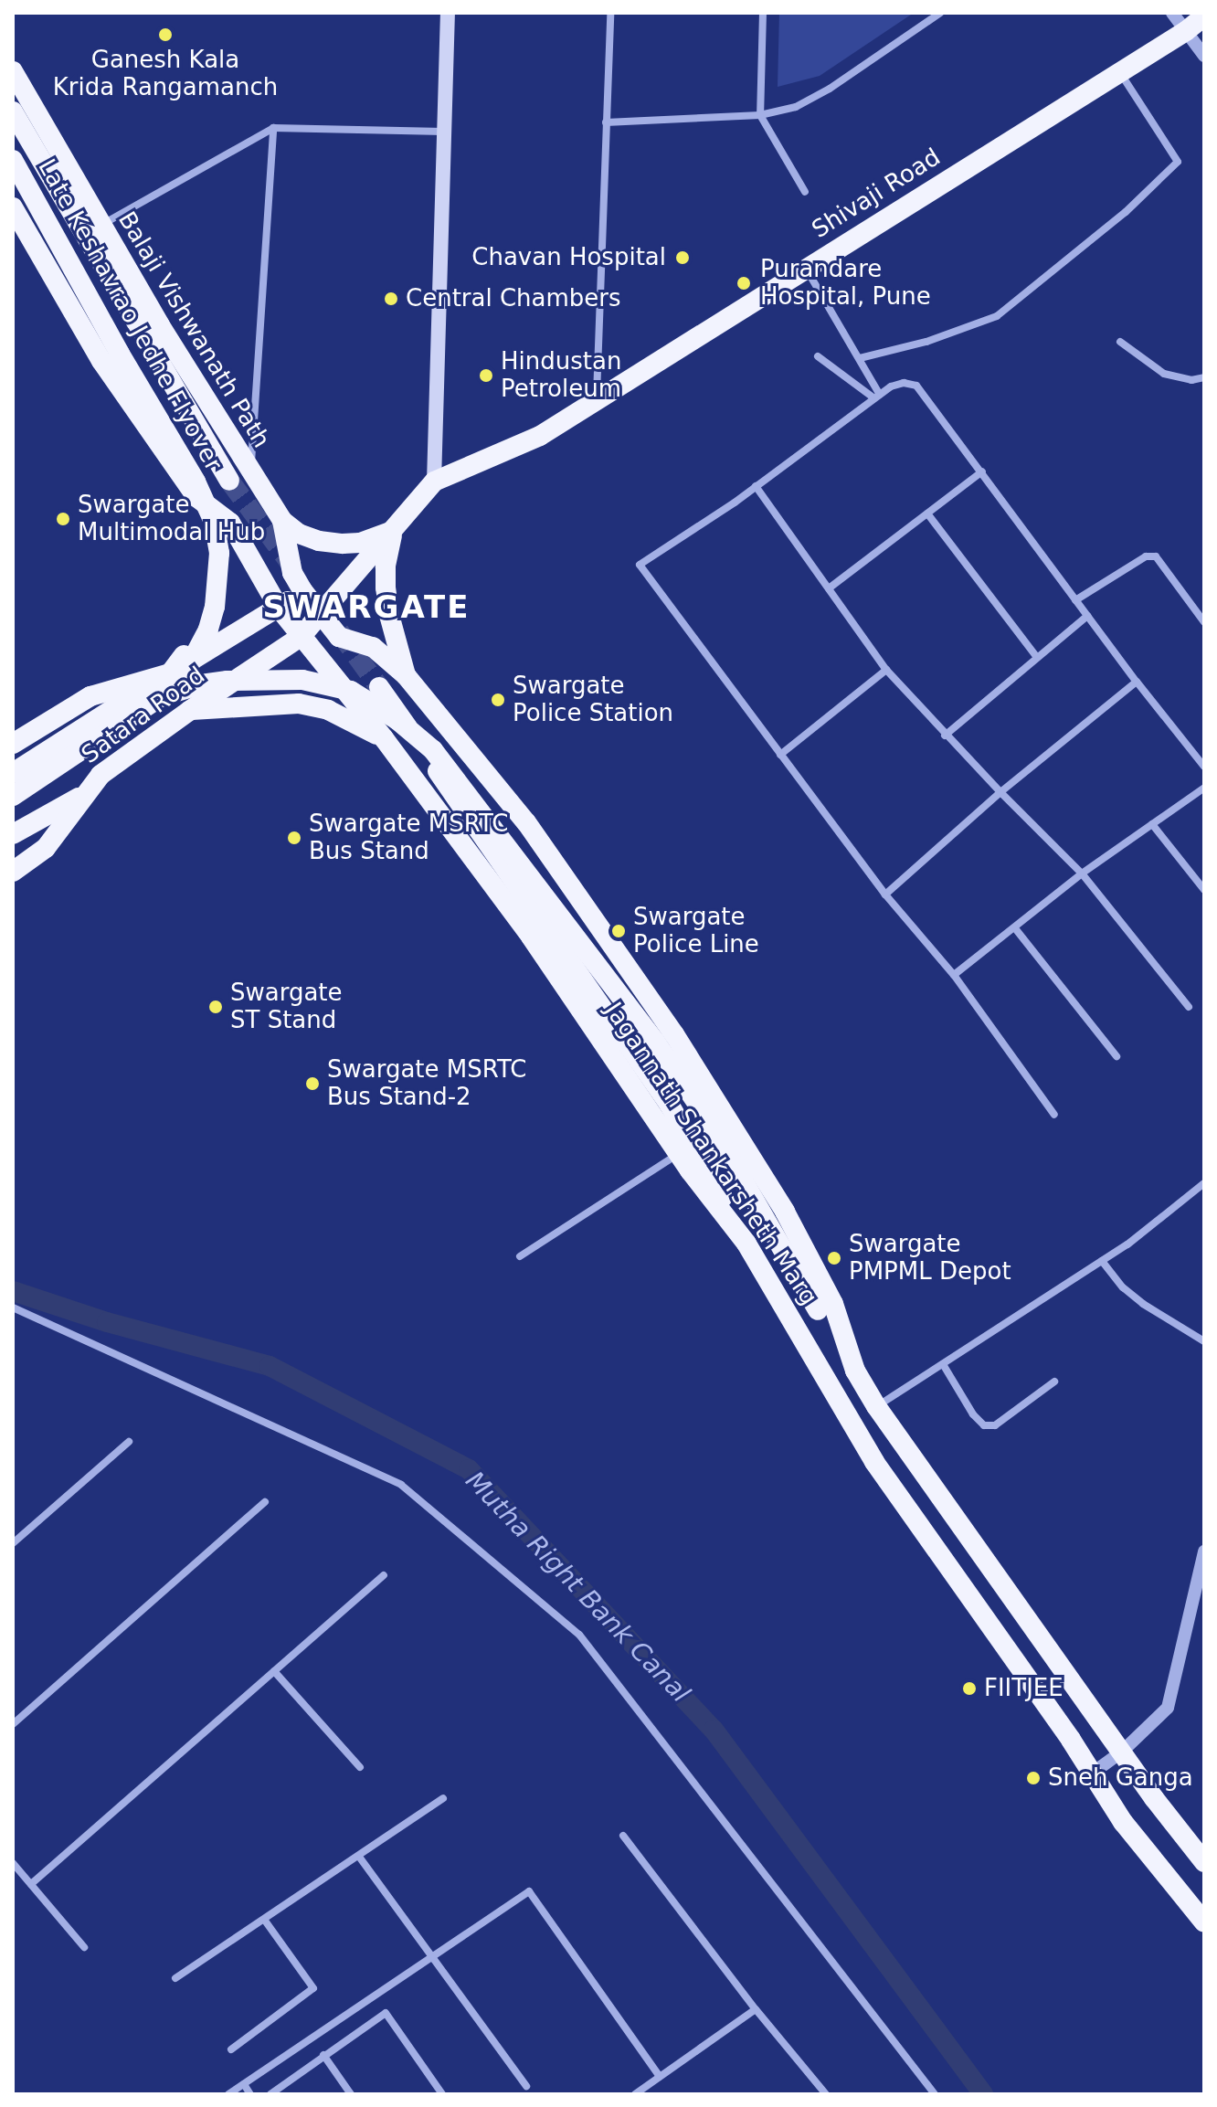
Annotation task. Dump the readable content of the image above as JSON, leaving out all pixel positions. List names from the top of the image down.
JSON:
{
  "streets": {
    "highway": [
      "Shivaji Road",
      "Late Keshavrao Jedhe Flyover",
      "Balaji Vishwanath Path",
      "Satara Road",
      "Jagannath Shankarsheth Marg"
    ]
  },
  "crossings": [
    ["Shivaji Road", "Balaji Vishwanath Path"],
    ["Shivaji Road", "Satara Road"],
    ["Shivaji Road", "Jagannath Shankarsheth Marg"],
    ["Late Keshavrao Jedhe Flyover", "Jagannath Shankarsheth Marg"],
    ["Balaji Vishwanath Path", "Satara Road"],
    ["Balaji Vishwanath Path", "Jagannath Shankarsheth Marg"],
    ["Satara Road", "Jagannath Shankarsheth Marg"]
  ],
  "districts": ["SWARGATE"],
  "water": ["Mutha Right Bank Canal"],
  "places": [
    "Ganesh Kala Krida Rangamanch",
    "Chavan Hospital",
    "Purandare Hospital, Pune",
    "Central Chambers",
    "Hindustan Petroleum",
    "Swargate Multimodal Hub",
    "Swargate Police Station",
    "Swargate MSRTC Bus Stand",
    "Swargate Police Line",
    "Swargate ST Stand",
    "Swargate MSRTC Bus Stand-2",
    "Swargate PMPML Depot",
    "FIITJEE",
    "Sneh Ganga"
  ]
}
